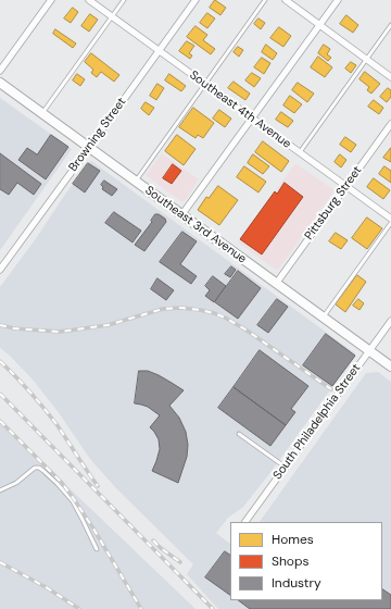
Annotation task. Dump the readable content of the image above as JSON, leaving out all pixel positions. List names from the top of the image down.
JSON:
{
  "streets": {
    "main road": ["Southeast 3rd Avenue"],
    "street": [
      "Southeast 4th Avenue",
      "Browning Street",
      "Pittsburg Street",
      "South Philadelphia Street"
    ]
  },
  "crossings": [
    ["Southeast 4th Avenue", "Browning Street"],
    ["Southeast 4th Avenue", "Pittsburg Street"],
    ["Browning Street", "Southeast 3rd Avenue"],
    ["Pittsburg Street", "Southeast 3rd Avenue"],
    ["Southeast 3rd Avenue", "South Philadelphia Street"]
  ],
  "legend": ["Homes", "Shops", "Industry"]
}
